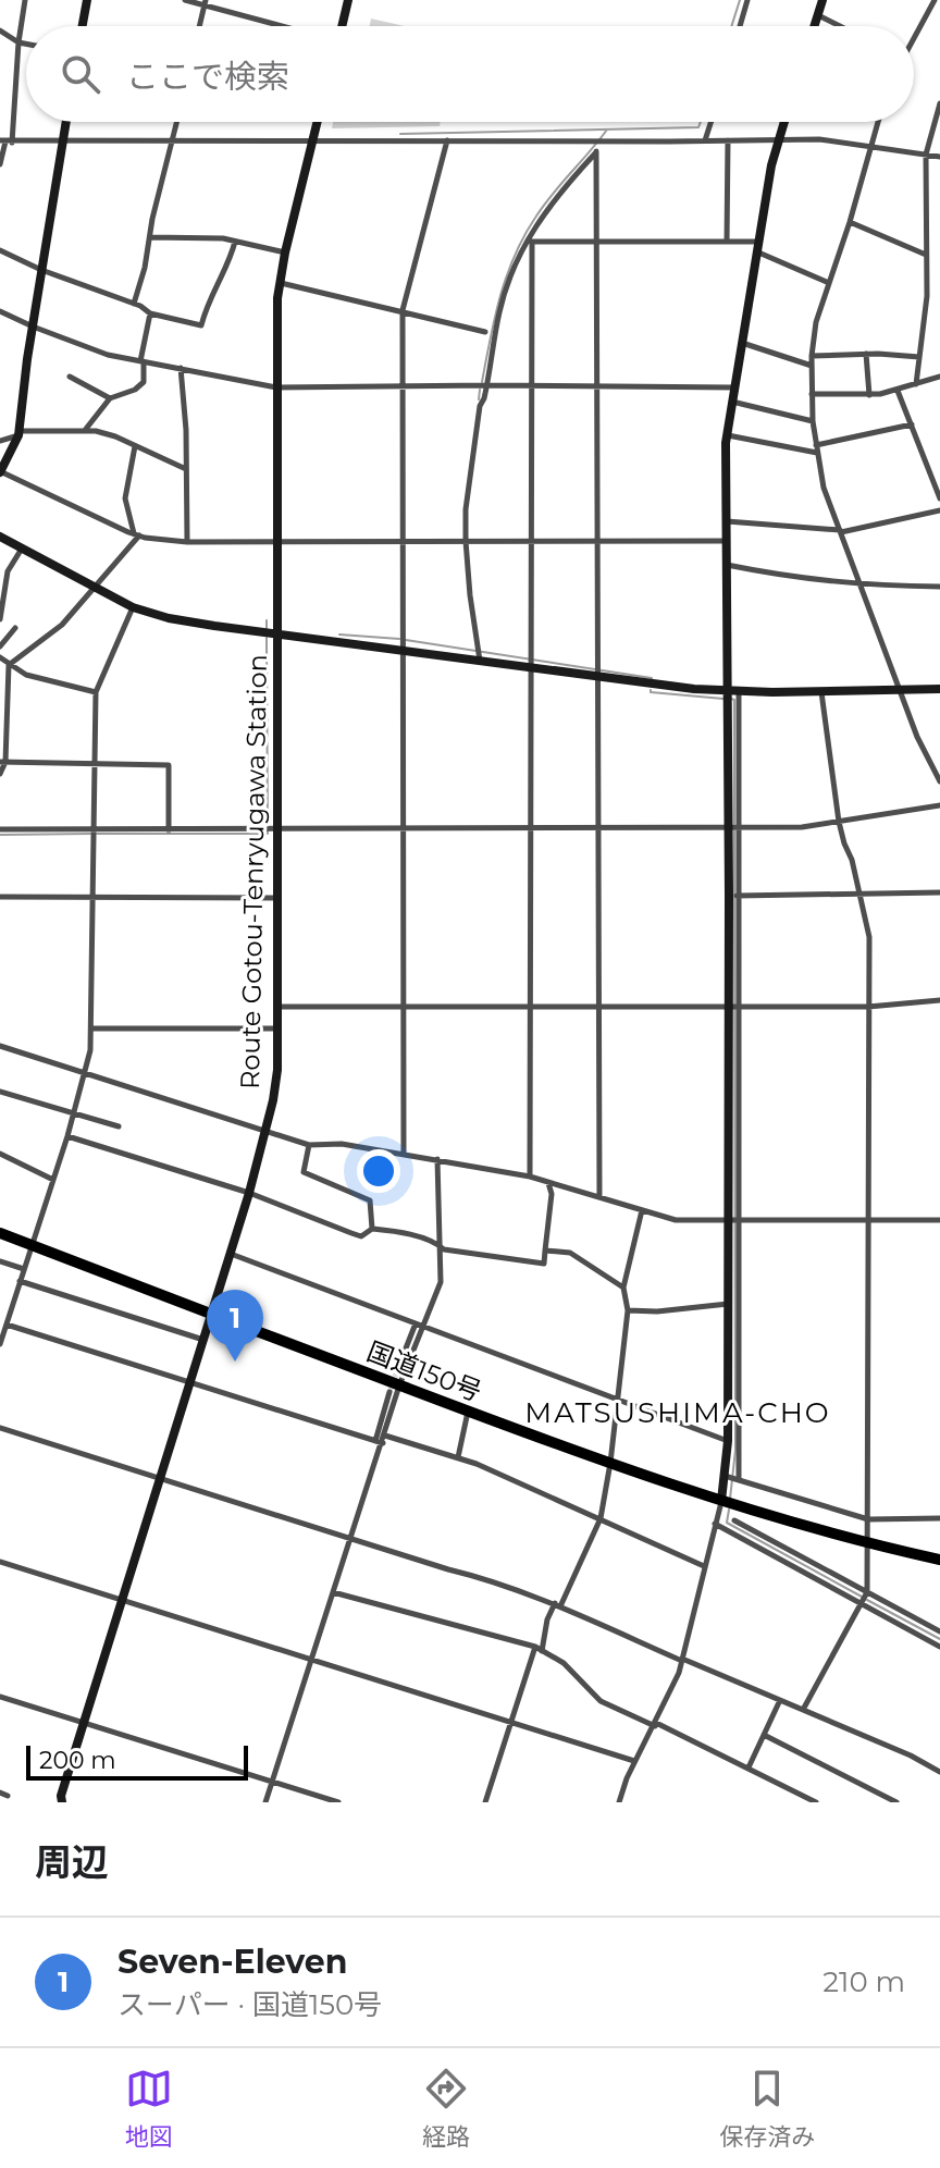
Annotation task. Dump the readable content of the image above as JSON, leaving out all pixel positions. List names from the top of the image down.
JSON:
{
  "streets": {
    "highway": ["国道150号"],
    "street": ["Route Gotou-Tenryugawa Station"]
  },
  "crossings": [
    ["Route Gotou-Tenryugawa Station", "国道150号"]
  ],
  "districts": ["MATSUSHIMA-CHO"],
  "scale_bar": "200 m",
  "page": {
    "search": "ここで検索",
    "pins": "1",
    "scale": "200 m",
    "heading": "周辺",
    "list": [
      {
        "mark": "1",
        "name": "Seven-Eleven",
        "note": "スーパー · 国道150号",
        "value": "210 m"
      }
    ],
    "nav": ["地図", "経路", "保存済み"]
  }
}
